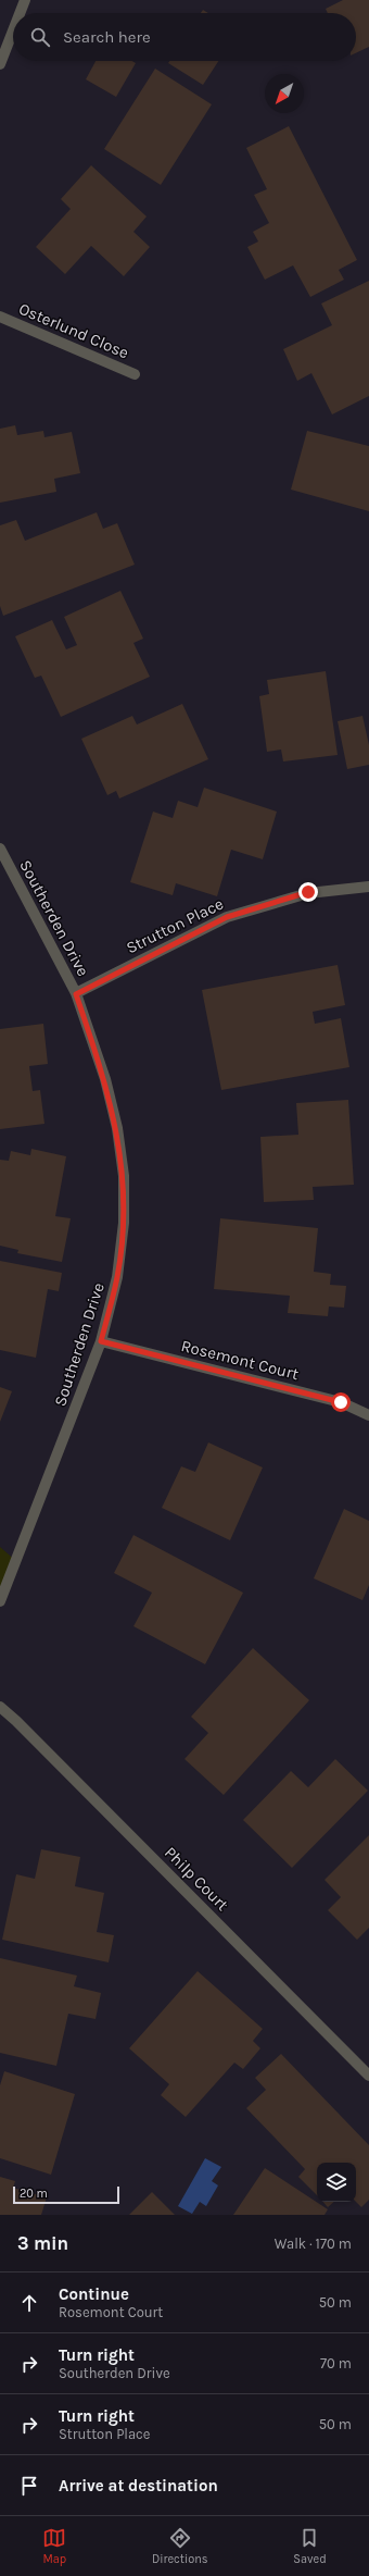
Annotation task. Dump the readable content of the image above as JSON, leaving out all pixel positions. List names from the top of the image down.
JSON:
{
  "streets": {
    "street": [
      "Osterlund Close",
      "Southerden Drive",
      "Strutton Place",
      "Rosemont Court",
      "Philp Court"
    ]
  },
  "crossings": [
    ["Southerden Drive", "Strutton Place"],
    ["Southerden Drive", "Rosemont Court"]
  ],
  "scale_bar": "20 m",
  "north": "bottom left",
  "page": {
    "search": "Search here",
    "scale": "20 m",
    "heading": ["3 min", "Walk · 170 m"],
    "list": [
      ["Continue", "Rosemont Court", "50 m"],
      ["Turn right", "Southerden Drive", "70 m"],
      ["Turn right", "Strutton Place", "50 m"],
      "Arrive at destination"
    ],
    "nav": ["Map", "Directions", "Saved"]
  }
}
